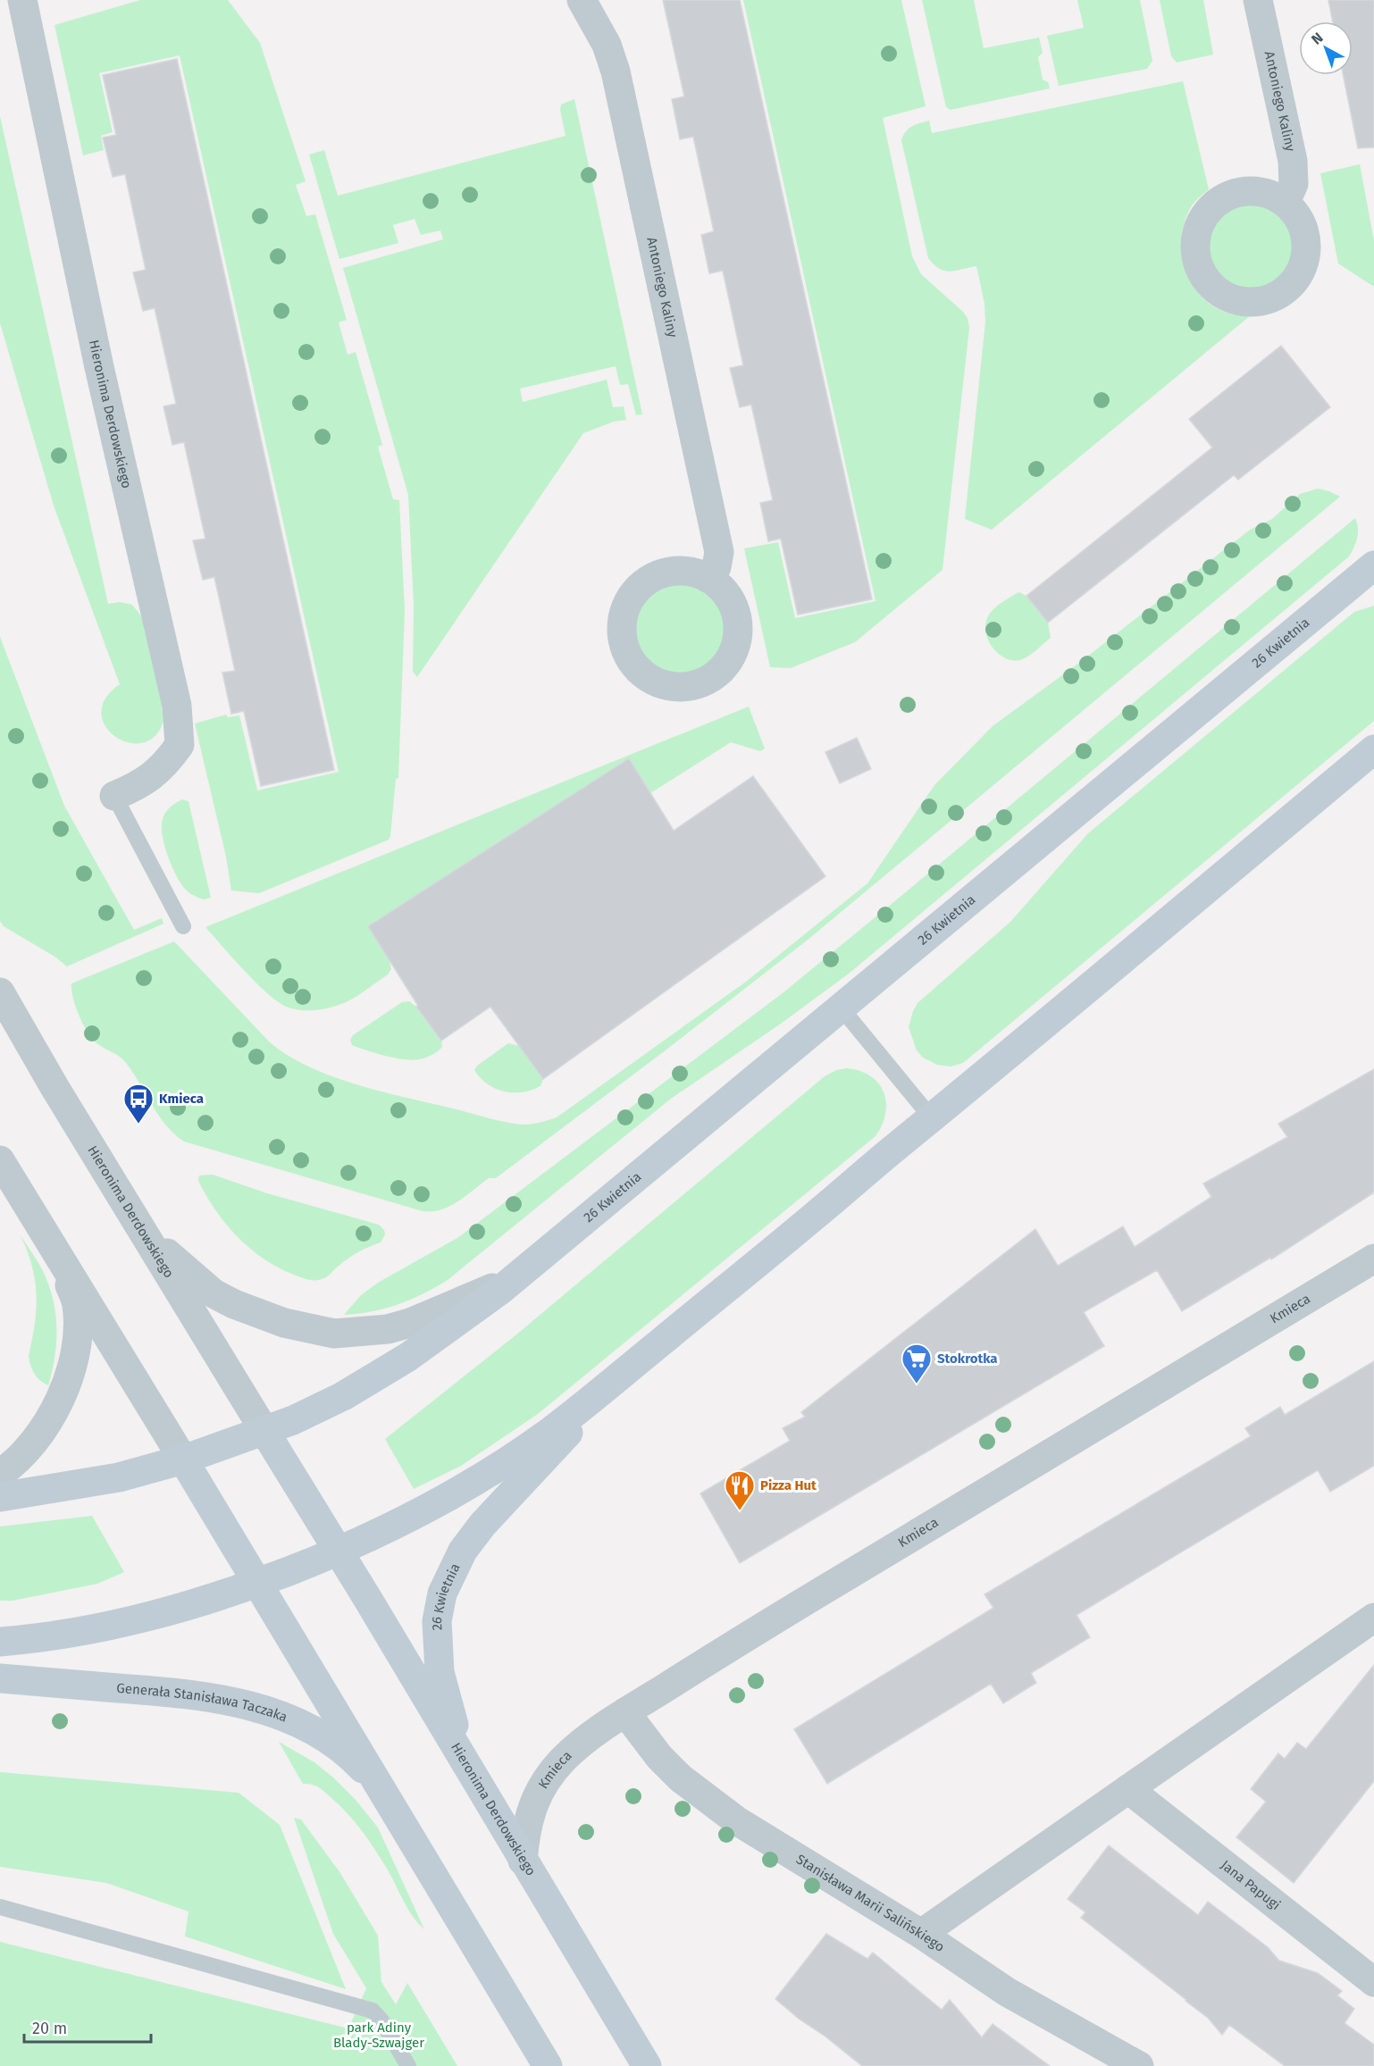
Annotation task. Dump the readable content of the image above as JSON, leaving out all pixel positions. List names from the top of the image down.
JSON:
{
  "streets": {
    "street": [
      "Antoniego Kaliny",
      "Hieronima Derdowskiego",
      "26 Kwietnia",
      "Kmieca",
      "Generała Stanisława Taczaka",
      "Jana Papugi",
      "Stanisława Marii Salińskiego"
    ]
  },
  "crossings": [
    ["Hieronima Derdowskiego", "26 Kwietnia"],
    ["Hieronima Derdowskiego", "Kmieca"],
    ["Kmieca", "Stanisława Marii Salińskiego"]
  ],
  "parks": ["park Adiny Blady-Szwajger"],
  "places": {
    "bus stop": ["Kmieca"],
    "supermarket": ["Stokrotka"],
    "restaurant": ["Pizza Hut"]
  },
  "scale_bar": "20 m",
  "north": "top left"
}
